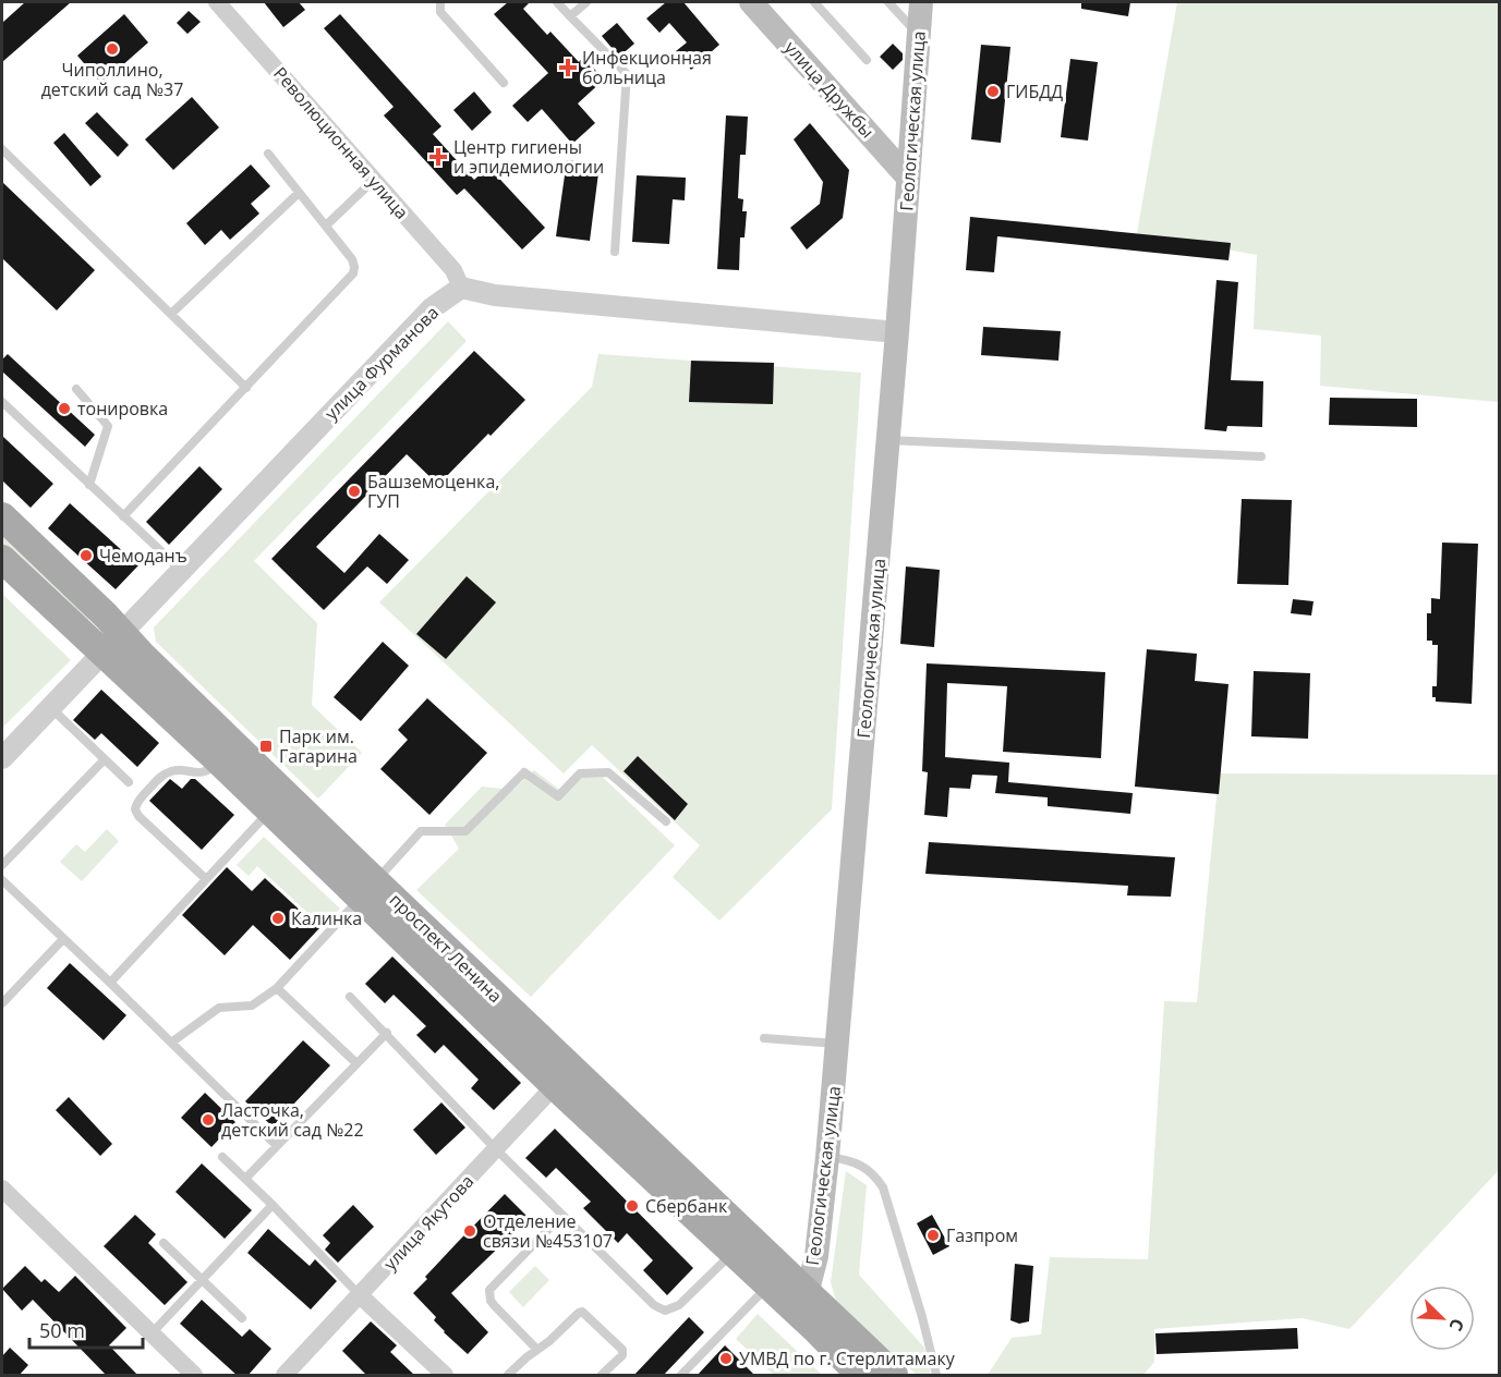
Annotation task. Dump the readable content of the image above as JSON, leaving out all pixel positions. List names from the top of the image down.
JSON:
{
  "streets": {
    "main road": ["улица Дружбы", "Геологическая улица", "проспект Ленина"],
    "street": ["Революционная улица", "улица Фурманова", "улица Якутова"]
  },
  "crossings": [
    ["улица Дружбы", "Геологическая улица"],
    ["Геологическая улица", "проспект Ленина"],
    ["Революционная улица", "улица Фурманова"],
    ["улица Фурманова", "проспект Ленина"],
    ["проспект Ленина", "улица Якутова"]
  ],
  "places": {
    "other": [
      "Чиполлино, детский сад №37",
      "ГИБДД",
      "тонировка",
      "Башземоценка, ГУП",
      "Чемоданъ",
      "Калинка",
      "Ласточка, детский сад №22",
      "Сбербанк",
      "Отделение связи №453107",
      "Газпром",
      "УМВД по г. Стерлитамаку"
    ],
    "health": ["Инфекционная больница", "Центр гигиены и эпидемиологии"],
    "transit": ["Парк им. Гагарина"]
  },
  "scale_bar": "50 m",
  "north": "bottom right"
}
